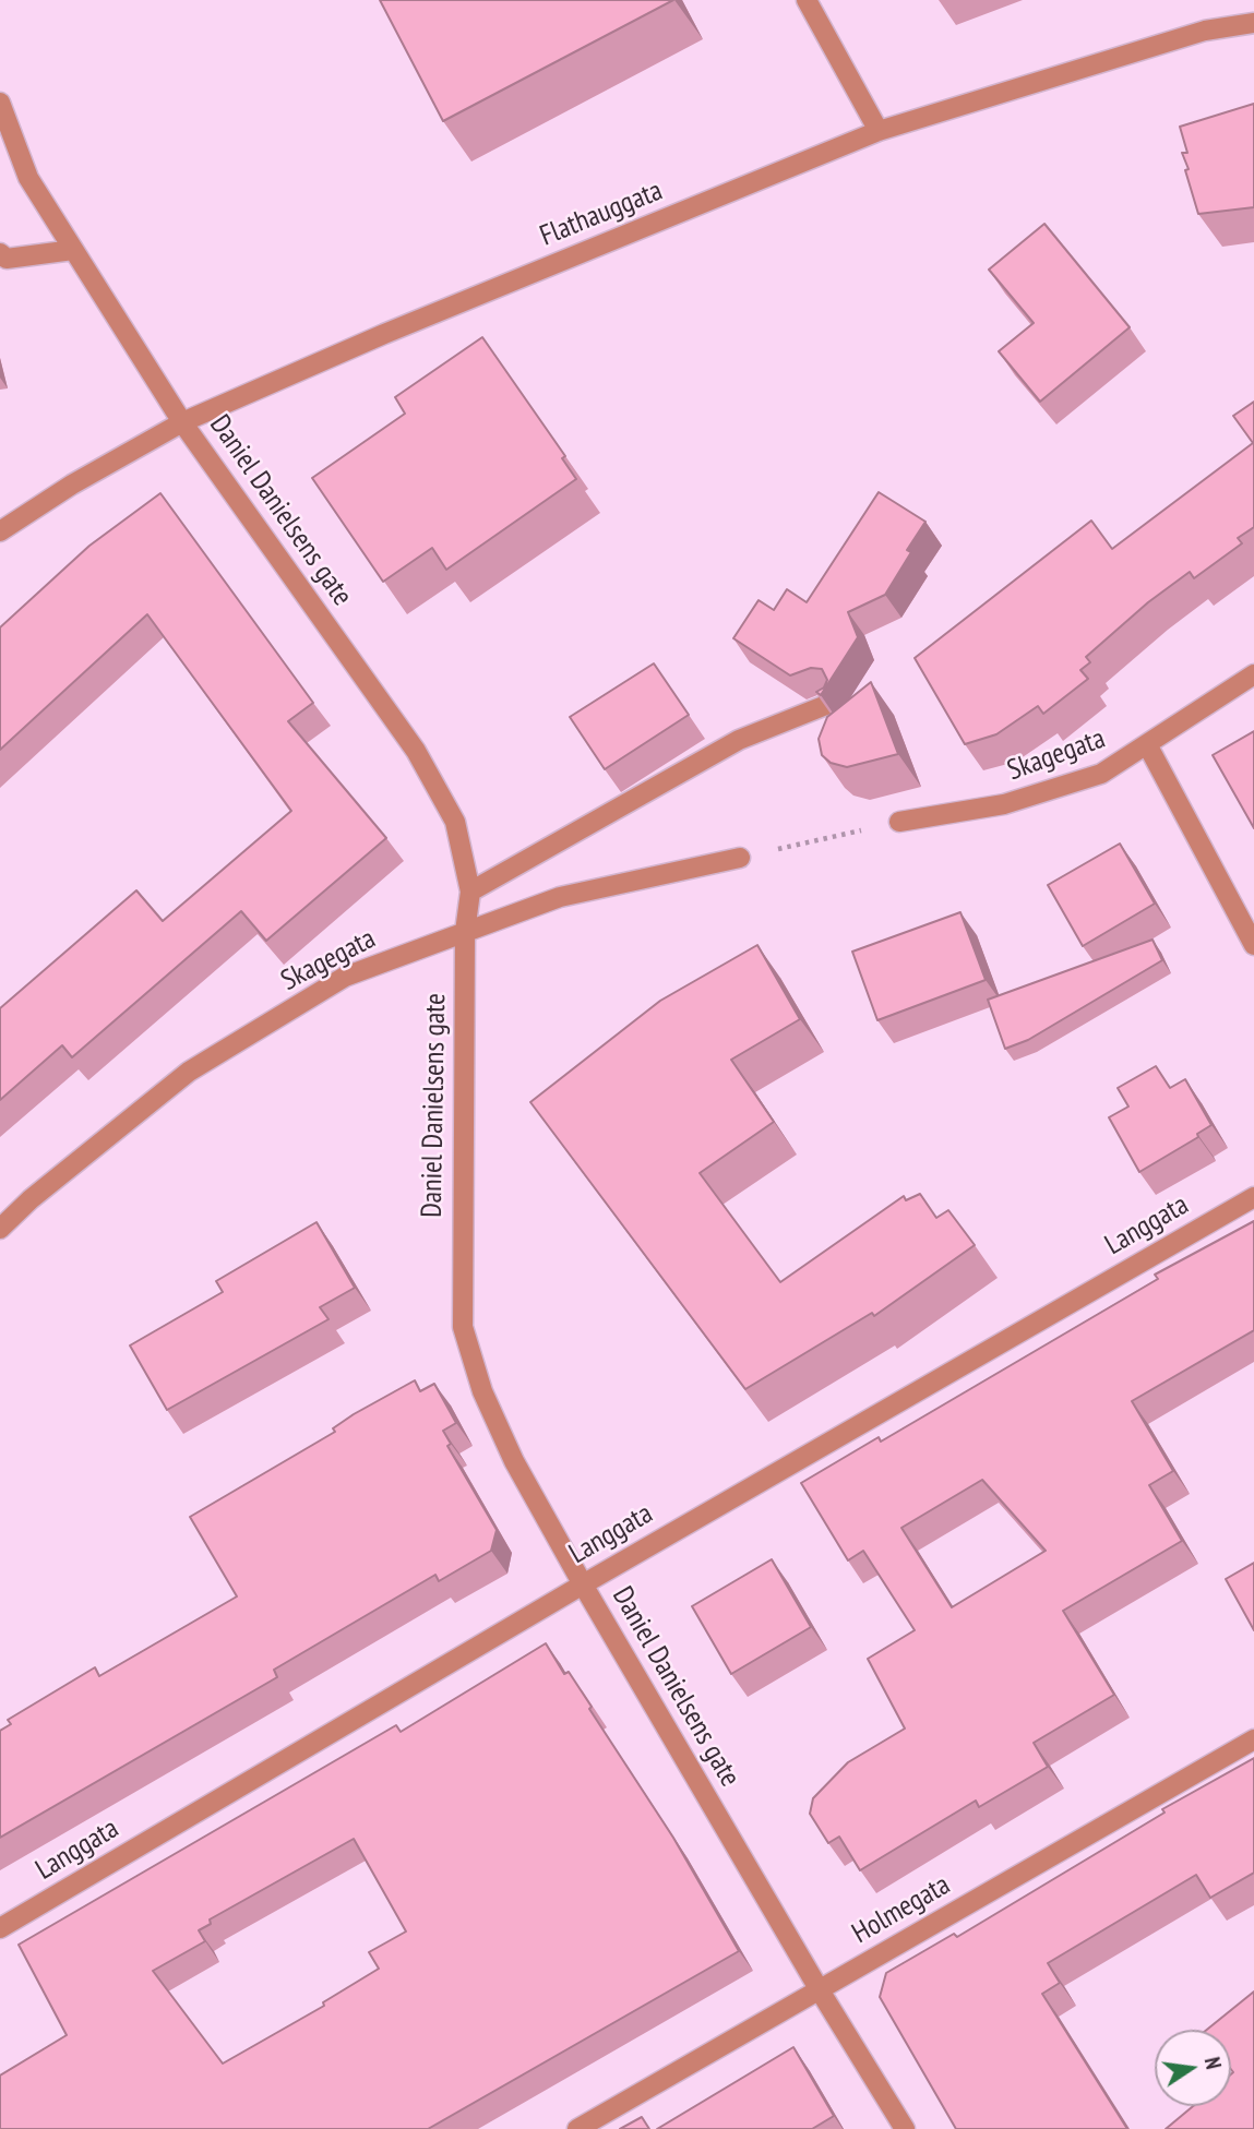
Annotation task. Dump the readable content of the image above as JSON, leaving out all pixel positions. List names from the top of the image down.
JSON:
{
  "streets": {
    "street": [
      "Flathauggata",
      "Daniel Danielsens gate",
      "Skagegata",
      "Langgata",
      "Holmegata"
    ]
  },
  "crossings": [
    ["Flathauggata", "Daniel Danielsens gate"],
    ["Daniel Danielsens gate", "Skagegata"],
    ["Daniel Danielsens gate", "Langgata"],
    ["Daniel Danielsens gate", "Holmegata"]
  ],
  "north": "right"
}
